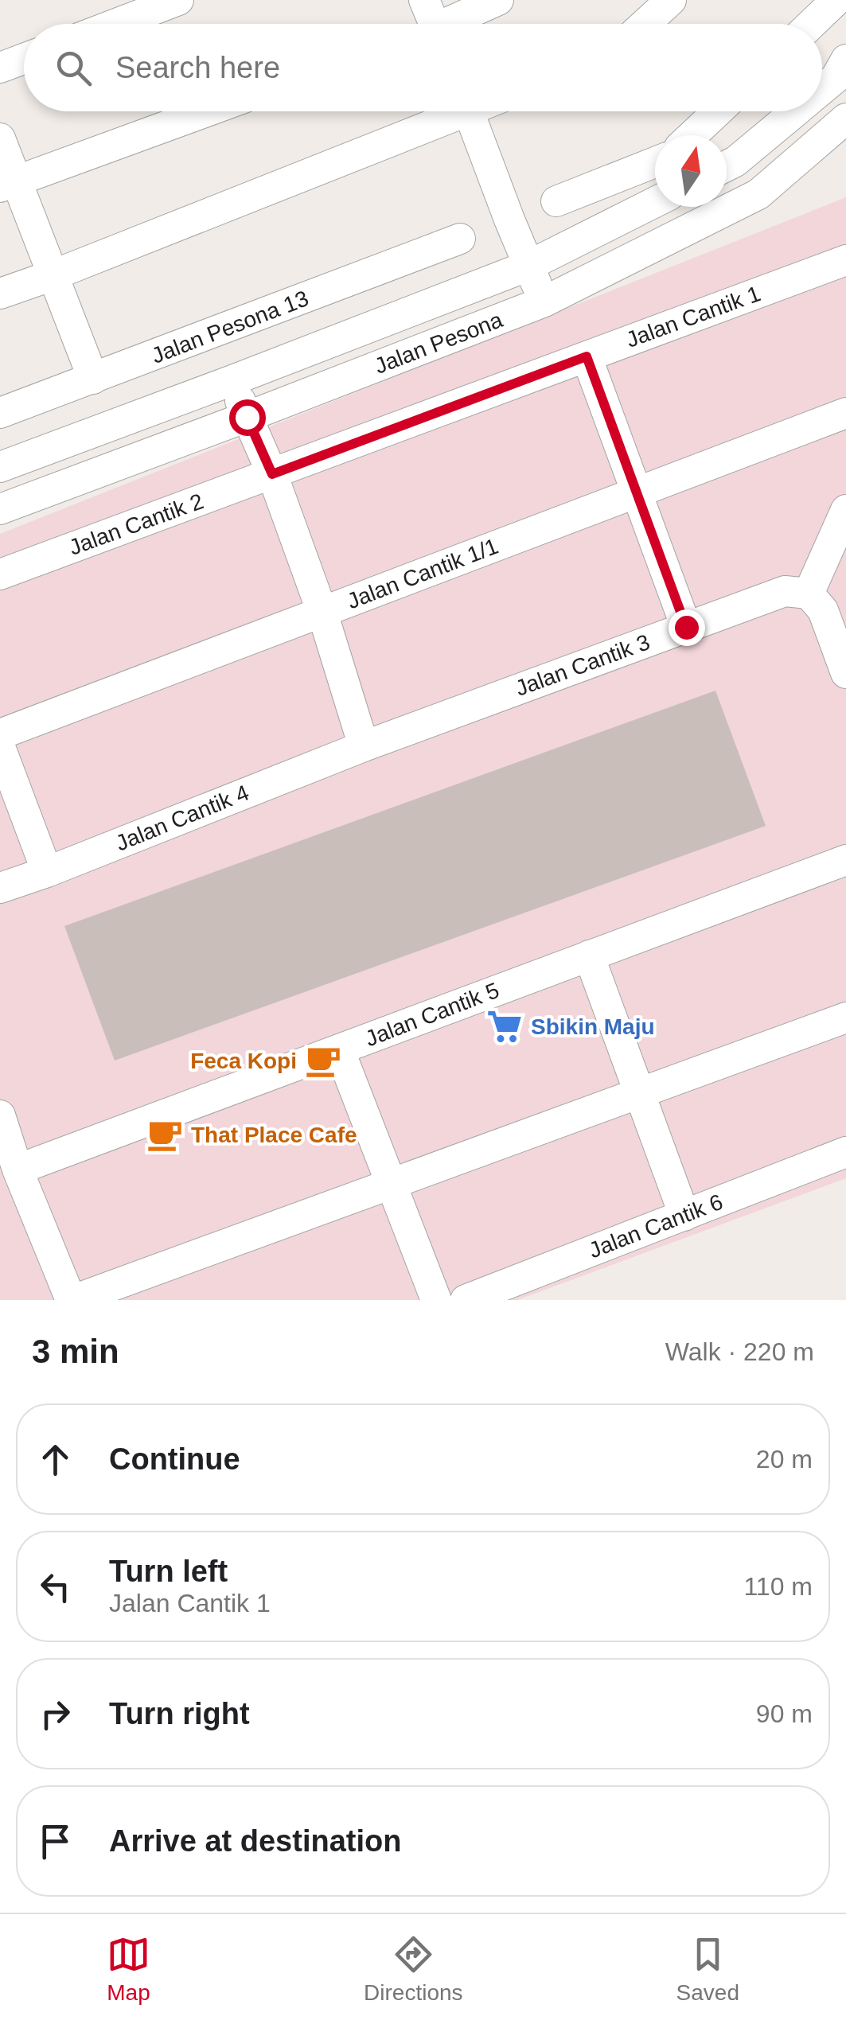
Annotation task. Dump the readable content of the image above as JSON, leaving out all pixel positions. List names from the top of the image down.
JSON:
{
  "streets": {
    "street": [
      "Jalan Cantik 1",
      "Jalan Pesona 13",
      "Jalan Pesona",
      "Jalan Cantik 2",
      "Jalan Cantik 1/1",
      "Jalan Cantik 3",
      "Jalan Cantik 4",
      "Jalan Cantik 5",
      "Jalan Cantik 6"
    ]
  },
  "crossings": [
    ["Jalan Cantik 1", "Jalan Cantik 2"],
    ["Jalan Cantik 3", "Jalan Cantik 4"]
  ],
  "places": {
    "supermarket": ["Sbikin Maju"],
    "cafe": ["Feca Kopi", "That Place Cafe"]
  },
  "north": "top",
  "page": {
    "search": "Search here",
    "heading": ["3 min", "Walk · 220 m"],
    "list": [
      ["Continue", "20 m"],
      ["Turn left", "Jalan Cantik 1", "110 m"],
      ["Turn right", "90 m"],
      "Arrive at destination"
    ],
    "nav": ["Map", "Directions", "Saved"]
  }
}
